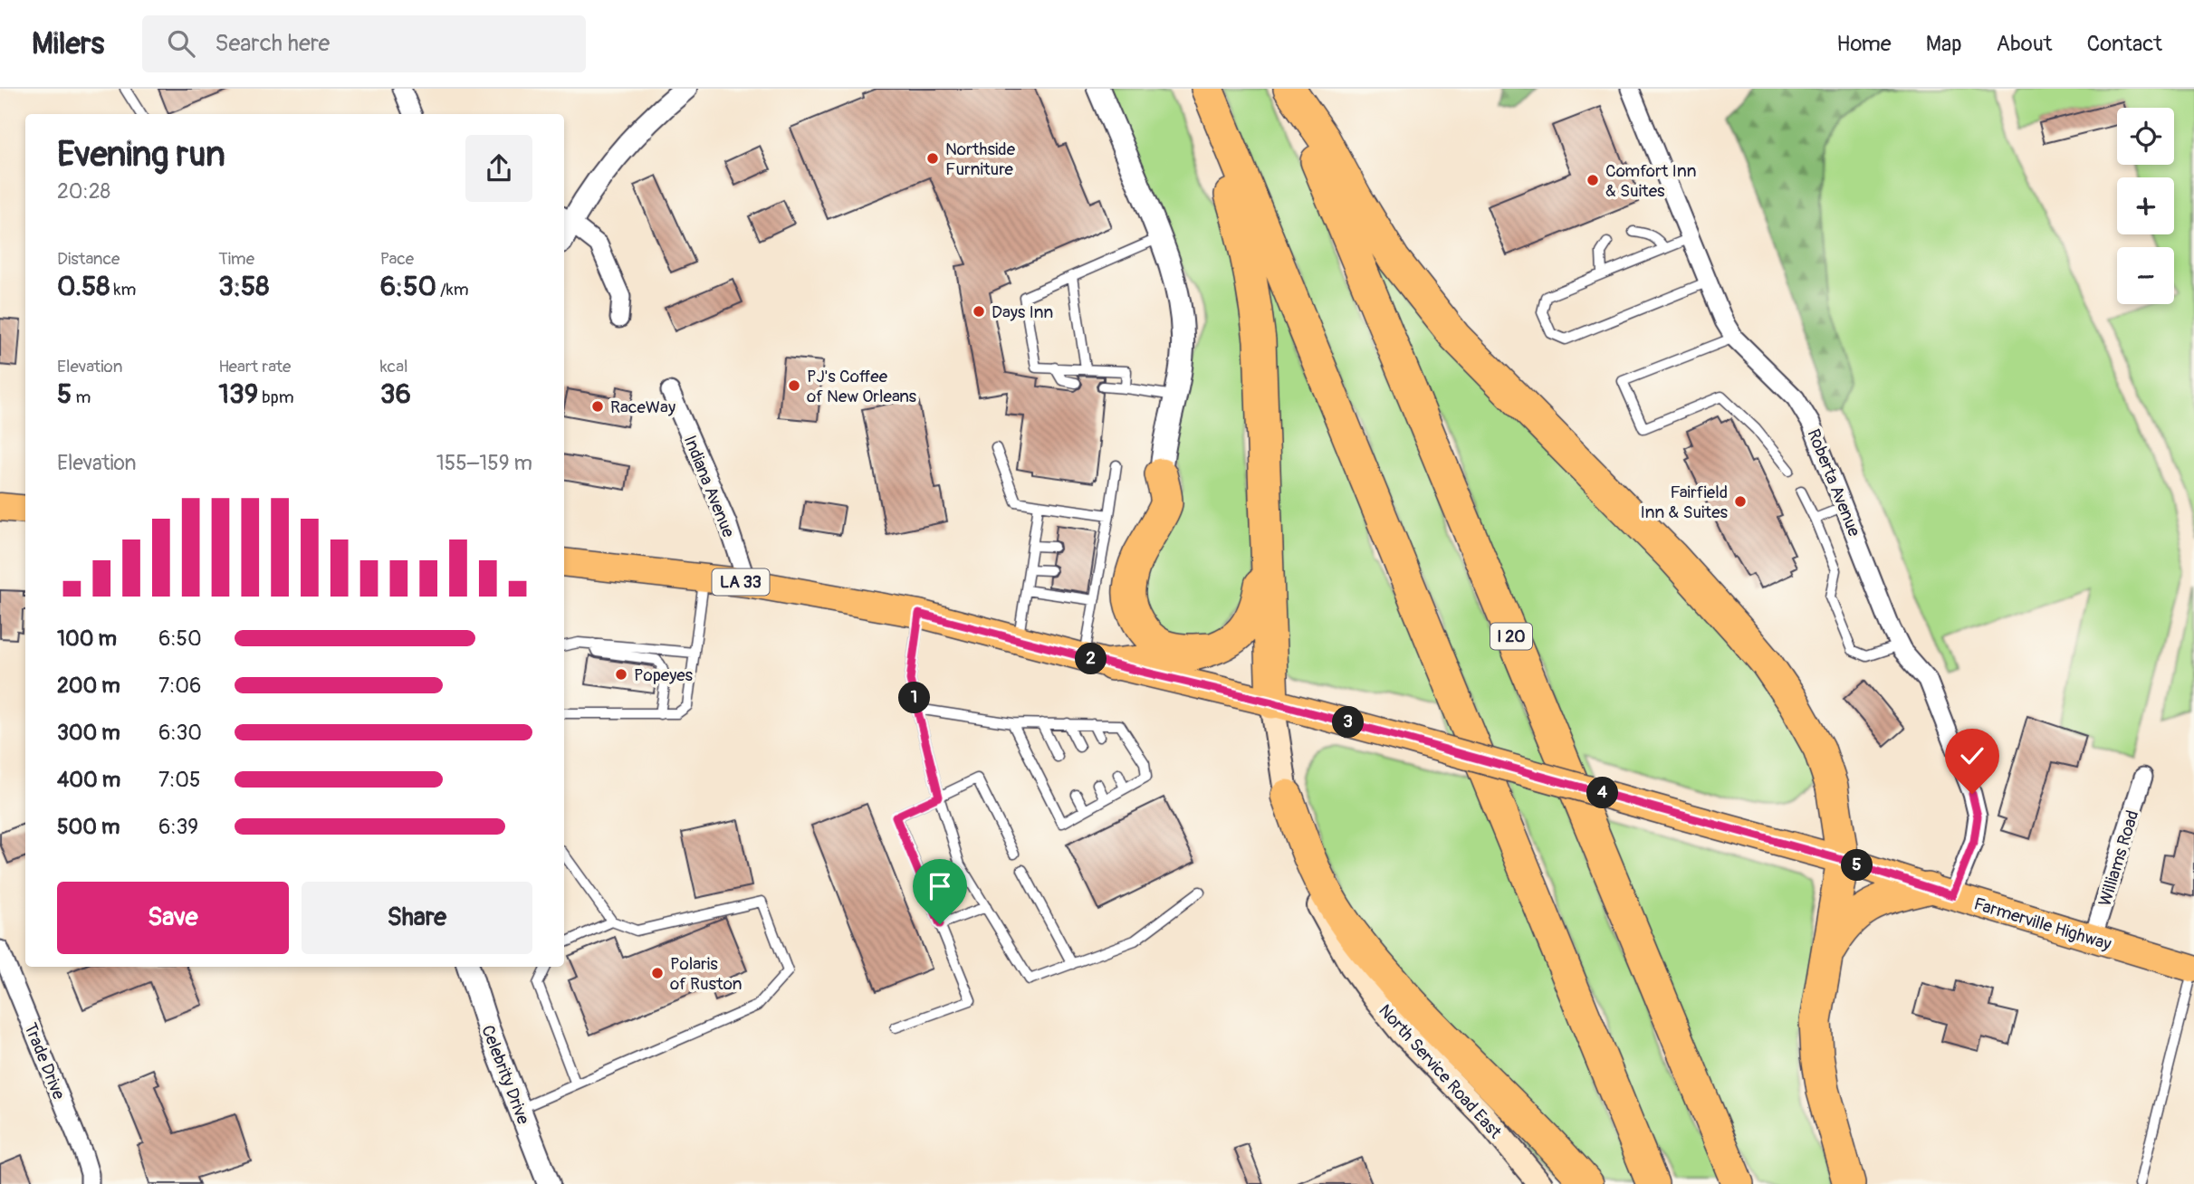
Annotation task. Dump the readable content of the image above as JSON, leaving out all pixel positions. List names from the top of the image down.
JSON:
{
  "streets": {
    "highway": ["I 20"],
    "main road": ["LA 33", "Farmerville Highway", "North Service Road East"],
    "street": [
      "Roberta Avenue",
      "Indiana Avenue",
      "Williams Road",
      "Trade Drive",
      "Celebrity Drive"
    ]
  },
  "crossings": [
    ["Roberta Avenue", "Farmerville Highway"],
    ["Indiana Avenue", "Farmerville Highway"],
    ["Williams Road", "Farmerville Highway"],
    ["Farmerville Highway", "North Service Road East"]
  ],
  "places": [
    "Northside Furniture",
    "Comfort Inn & Suites",
    "Days Inn",
    "PJ's Coffee of New Orleans",
    "RaceWay",
    "Fairfield Inn & Suites",
    "Popeyes",
    "Polaris of Ruston"
  ],
  "page": {
    "header": "Milers",
    "search": "Search here",
    "nav": [
      "Home",
      "Map",
      "About",
      "Contact"
    ],
    "map_buttons": ["+", "−"],
    "heading": ["Evening run", "20:28"],
    "stats": [
      ["Distance", "0.58 km"],
      ["Time", "3:58"],
      ["Pace", "6:50 /km"],
      ["Elevation", "5 m"],
      ["Heart rate", "139 bpm"],
      ["kcal", "36"]
    ],
    "chart": ["Elevation", "155–159 m"],
    "list": [
      {
        "name": "100 m",
        "note": "6:50"
      },
      {
        "name": "200 m",
        "note": "7:06"
      },
      {
        "name": "300 m",
        "note": "6:30"
      },
      {
        "name": "400 m",
        "note": "7:05"
      },
      {
        "name": "500 m",
        "note": "6:39"
      }
    ],
    "pins": [
      "2",
      "1",
      "3",
      "4",
      "5"
    ],
    "buttons": ["Save", "Share"]
  }
}
